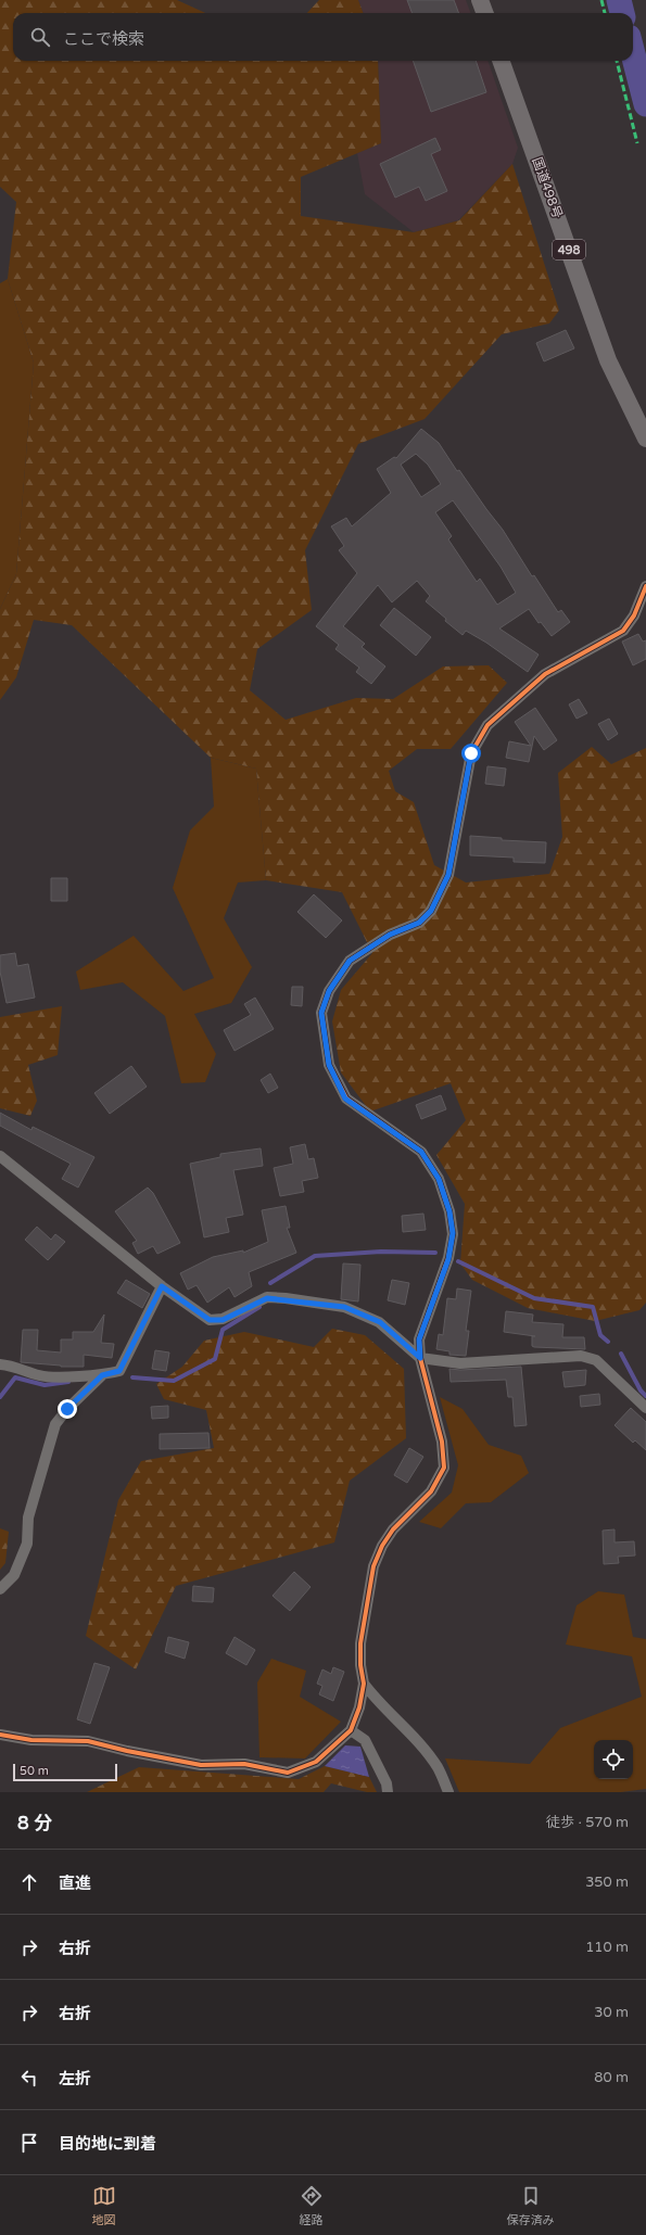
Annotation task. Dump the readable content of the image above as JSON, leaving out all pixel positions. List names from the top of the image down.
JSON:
{
  "streets": {
    "highway": ["国道498号", "498"]
  },
  "scale_bar": "50 m",
  "page": {
    "search": "ここで検索",
    "scale": "50 m",
    "heading": ["8 分", "徒歩 · 570 m"],
    "list": [
      ["直進", "350 m"],
      ["右折", "110 m"],
      ["右折", "30 m"],
      ["左折", "80 m"],
      "目的地に到着"
    ],
    "nav": ["地図", "経路", "保存済み"]
  }
}
